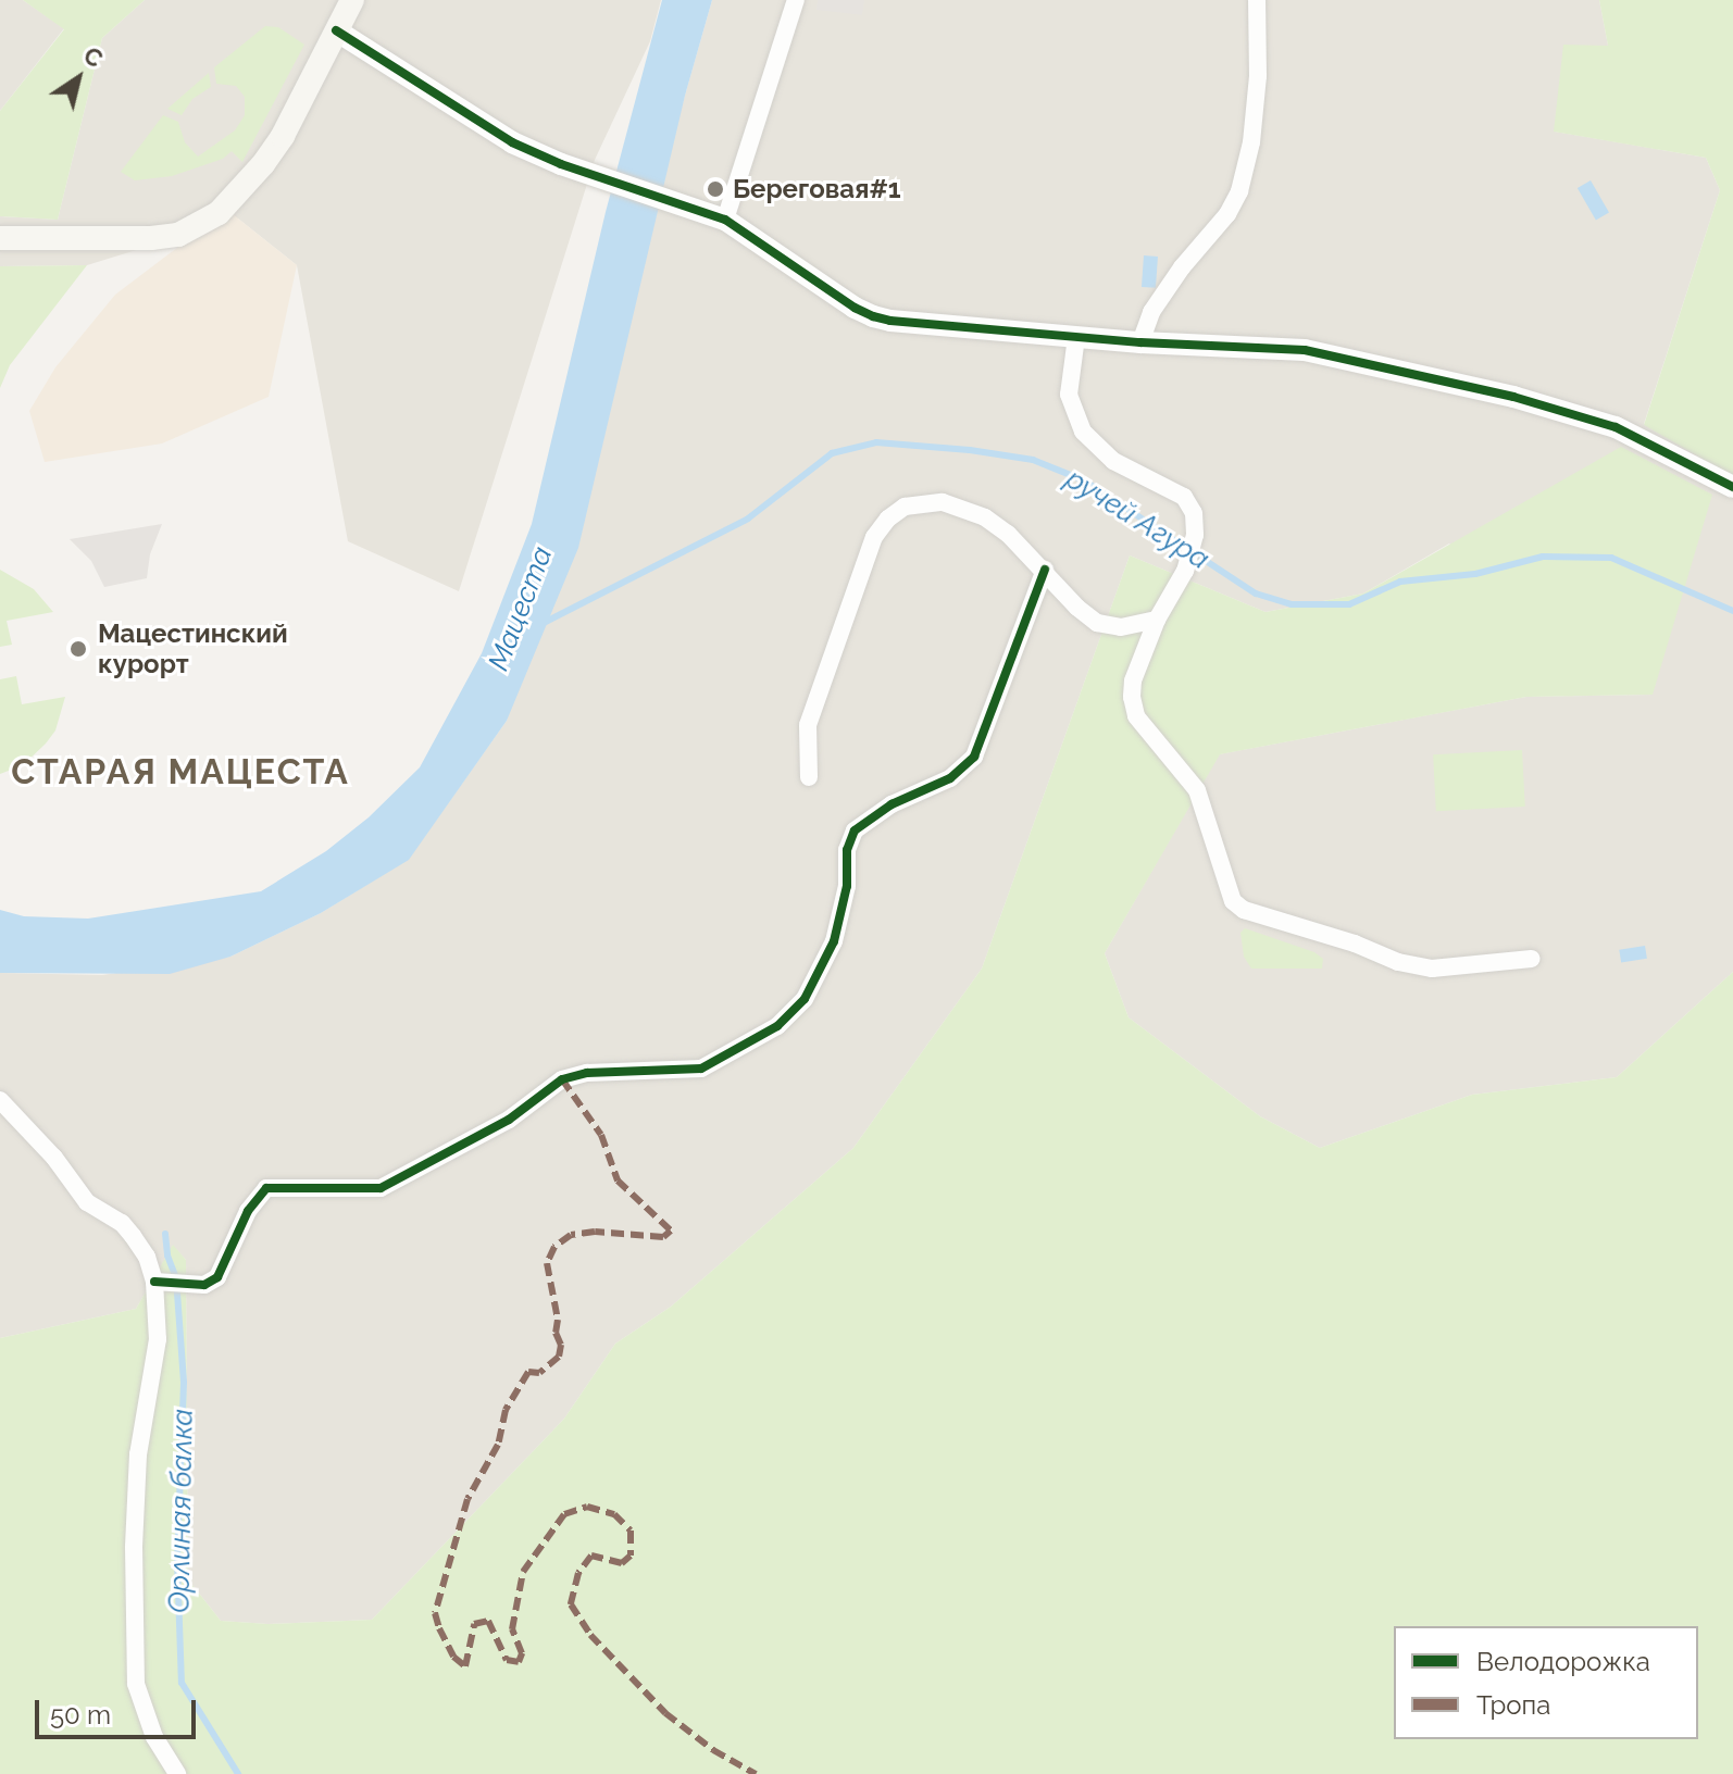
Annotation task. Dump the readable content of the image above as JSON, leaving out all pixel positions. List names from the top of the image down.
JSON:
{
  "districts": ["СТАРАЯ МАЦЕСТА"],
  "water": ["ручей Агура", "Мацеста", "Орлиная балка"],
  "places": ["Береговая#1", "Мацестинский курорт"],
  "legend": ["Велодорожка", "Тропа"],
  "scale_bar": "50 m",
  "north": "top right"
}
